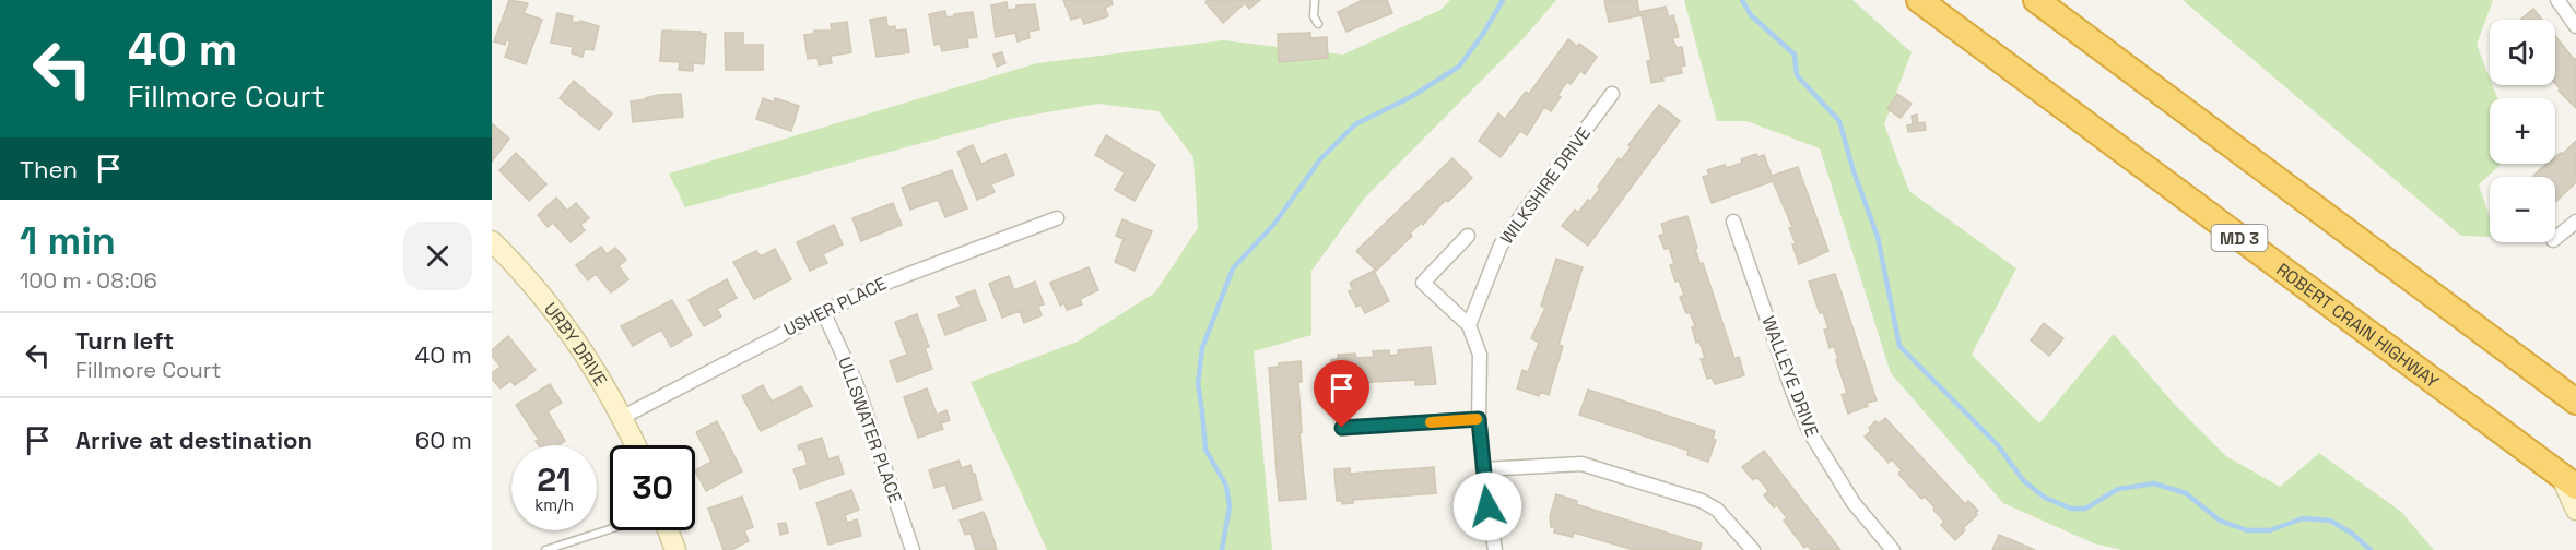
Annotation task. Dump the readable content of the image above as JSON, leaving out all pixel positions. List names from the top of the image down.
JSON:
{
  "streets": {
    "highway": ["MD 3", "ROBERT CRAIN HIGHWAY"],
    "street": [
      "WILKSHIRE DRIVE",
      "USHER PLACE",
      "URBY DRIVE",
      "WALLEYE DRIVE",
      "ULLSWATER PLACE"
    ]
  },
  "crossings": [
    ["USHER PLACE", "URBY DRIVE"],
    ["USHER PLACE", "ULLSWATER PLACE"]
  ],
  "page": {
    "turn": ["40 m", "Fillmore Court"],
    "map_buttons": ["+", "−"],
    "then": "Then",
    "heading": ["1 min", "100 m · 08:06"],
    "list": [
      {
        "name": "Turn left",
        "note": "Fillmore Court",
        "value": "40 m"
      },
      {
        "name": "Arrive at destination",
        "value": "60 m"
      }
    ],
    "speed": "21 km/h",
    "limit": "30"
  }
}
